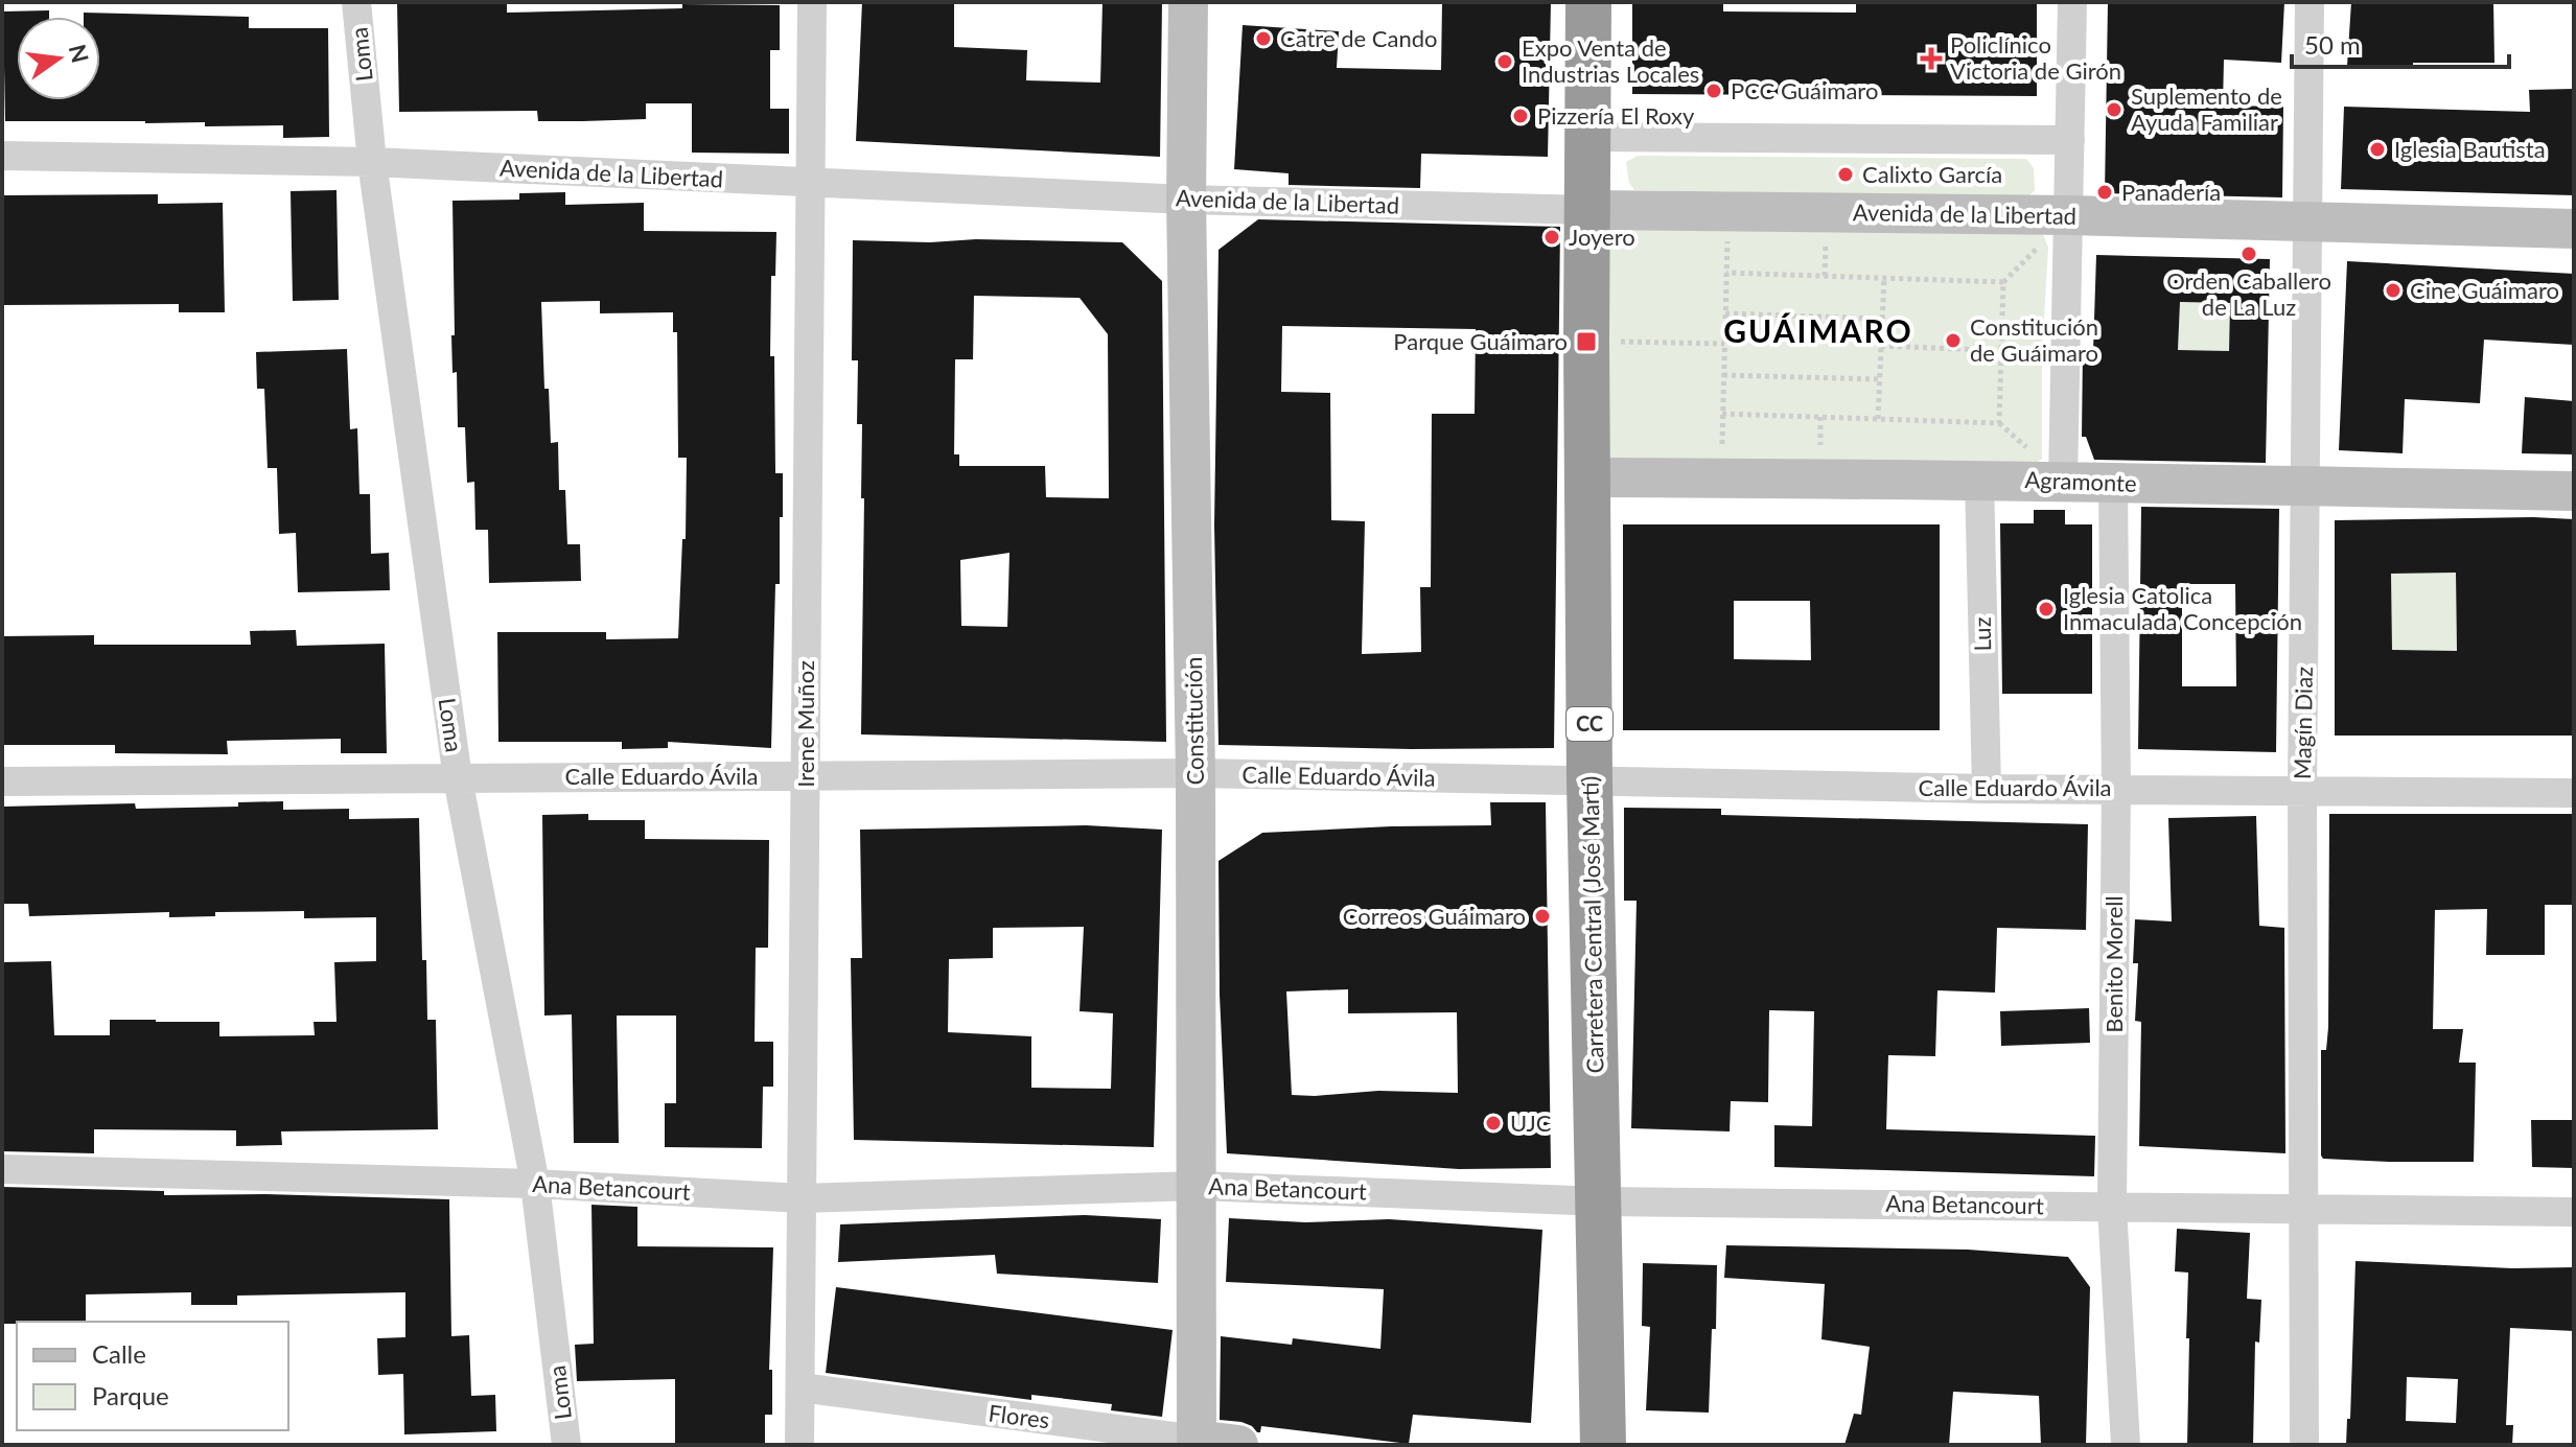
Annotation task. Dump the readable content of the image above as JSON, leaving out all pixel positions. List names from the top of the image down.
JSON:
{
  "streets": {
    "highway": ["CC", "Carretera Central (José Martí)"],
    "street": [
      "Loma",
      "Avenida de la Libertad",
      "Agramonte",
      "Luz",
      "Constitución",
      "Magín Diaz",
      "Irene Muñoz",
      "Calle Eduardo Ávila",
      "Benito Morell",
      "Ana Betancourt",
      "Flores"
    ]
  },
  "crossings": [
    ["Loma", "Avenida de la Libertad"],
    ["Loma", "Calle Eduardo Ávila"],
    ["Loma", "Ana Betancourt"],
    ["Avenida de la Libertad", "Constitución"],
    ["Avenida de la Libertad", "Magín Diaz"],
    ["Avenida de la Libertad", "Irene Muñoz"],
    ["Avenida de la Libertad", "Carretera Central (José Martí)"],
    ["Agramonte", "Luz"],
    ["Agramonte", "Magín Diaz"],
    ["Agramonte", "Carretera Central (José Martí)"],
    ["Agramonte", "Benito Morell"],
    ["Luz", "Calle Eduardo Ávila"],
    ["Constitución", "Calle Eduardo Ávila"],
    ["Constitución", "Ana Betancourt"],
    ["Constitución", "Flores"],
    ["Magín Diaz", "Calle Eduardo Ávila"],
    ["Magín Diaz", "Ana Betancourt"],
    ["Irene Muñoz", "Calle Eduardo Ávila"],
    ["Irene Muñoz", "Ana Betancourt"],
    ["Irene Muñoz", "Flores"],
    ["Calle Eduardo Ávila", "Carretera Central (José Martí)"],
    ["Calle Eduardo Ávila", "Benito Morell"],
    ["Carretera Central (José Martí)", "Ana Betancourt"],
    ["Benito Morell", "Ana Betancourt"]
  ],
  "districts": ["GUÁIMARO"],
  "places": {
    "other": [
      "Catre de Cando",
      "Expo Venta de Industrias Locales",
      "PCC Guáimaro",
      "Suplemento de Ayuda Familiar",
      "Pizzería El Roxy",
      "Iglesia Bautista",
      "Calixto García",
      "Panadería",
      "Joyero",
      "Orden Caballero de La Luz",
      "Cine Guáimaro",
      "Constitución de Guáimaro",
      "Iglesia Catolica Inmaculada Concepción",
      "Correos Guáimaro",
      "UJC"
    ],
    "health": ["Policlínico Victoria de Girón"],
    "transit": ["Parque Guáimaro"]
  },
  "legend": ["Calle", "Parque"],
  "scale_bar": "50 m",
  "north": "right"
}
